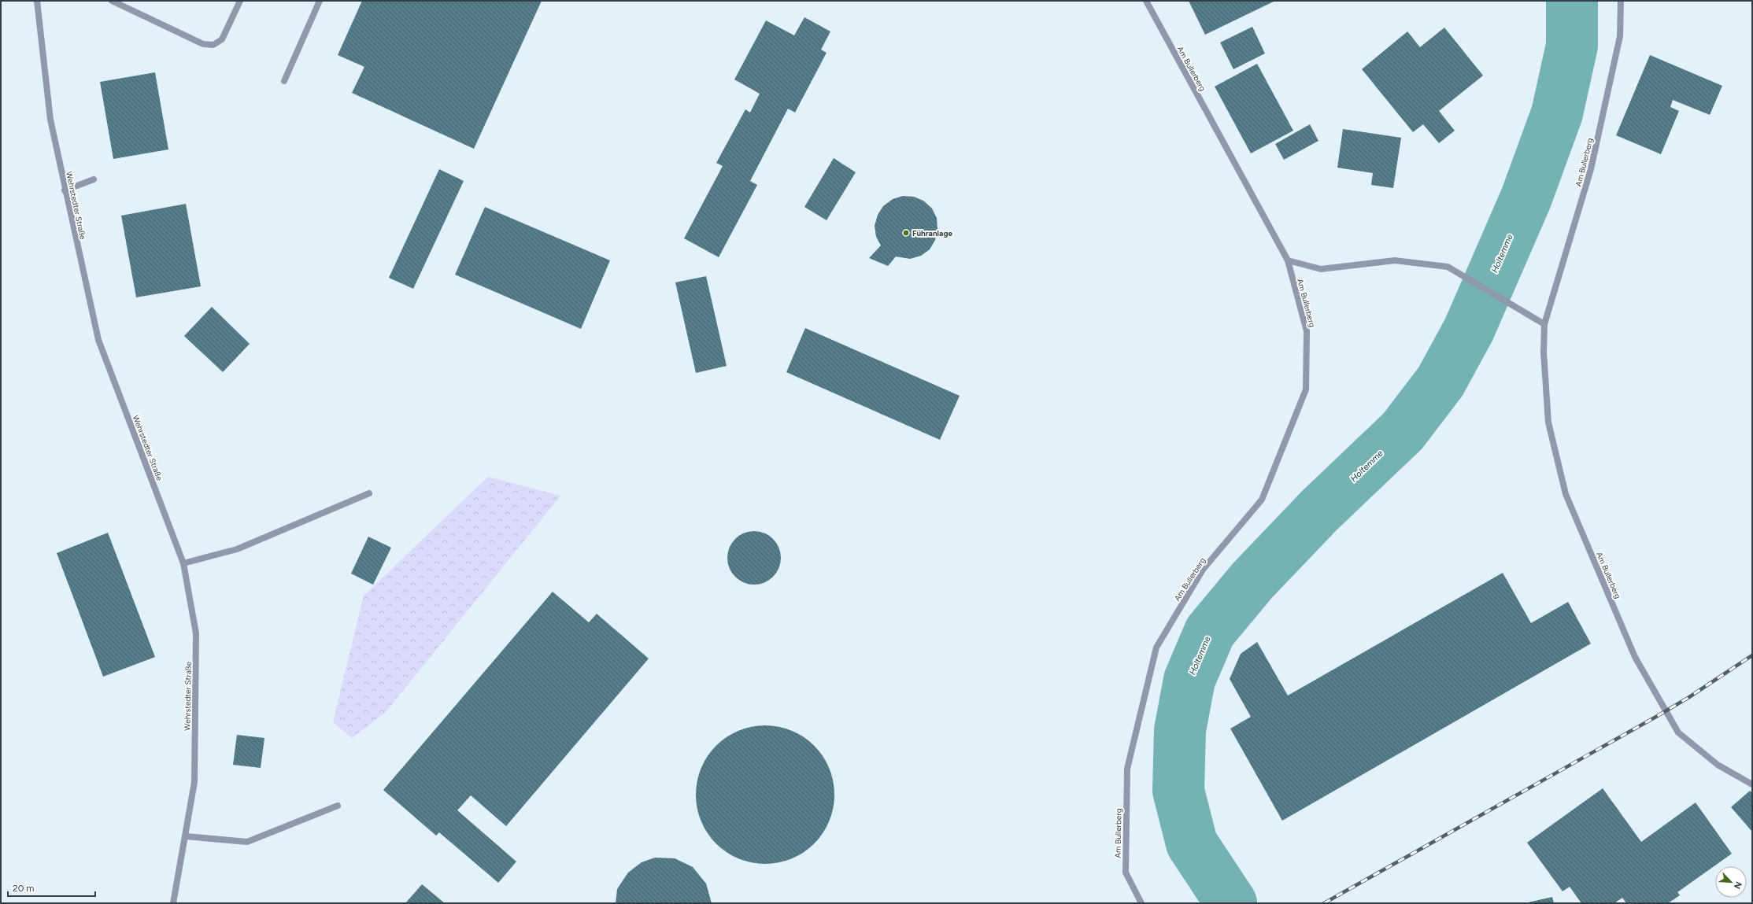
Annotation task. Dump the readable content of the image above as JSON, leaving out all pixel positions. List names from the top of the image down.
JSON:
{
  "streets": {
    "street": ["Am Bullerberg", "Wehrstedter Straße"]
  },
  "water": ["Holtemme"],
  "places": ["Führanlage"],
  "scale_bar": "20 m",
  "north": "bottom right"
}
